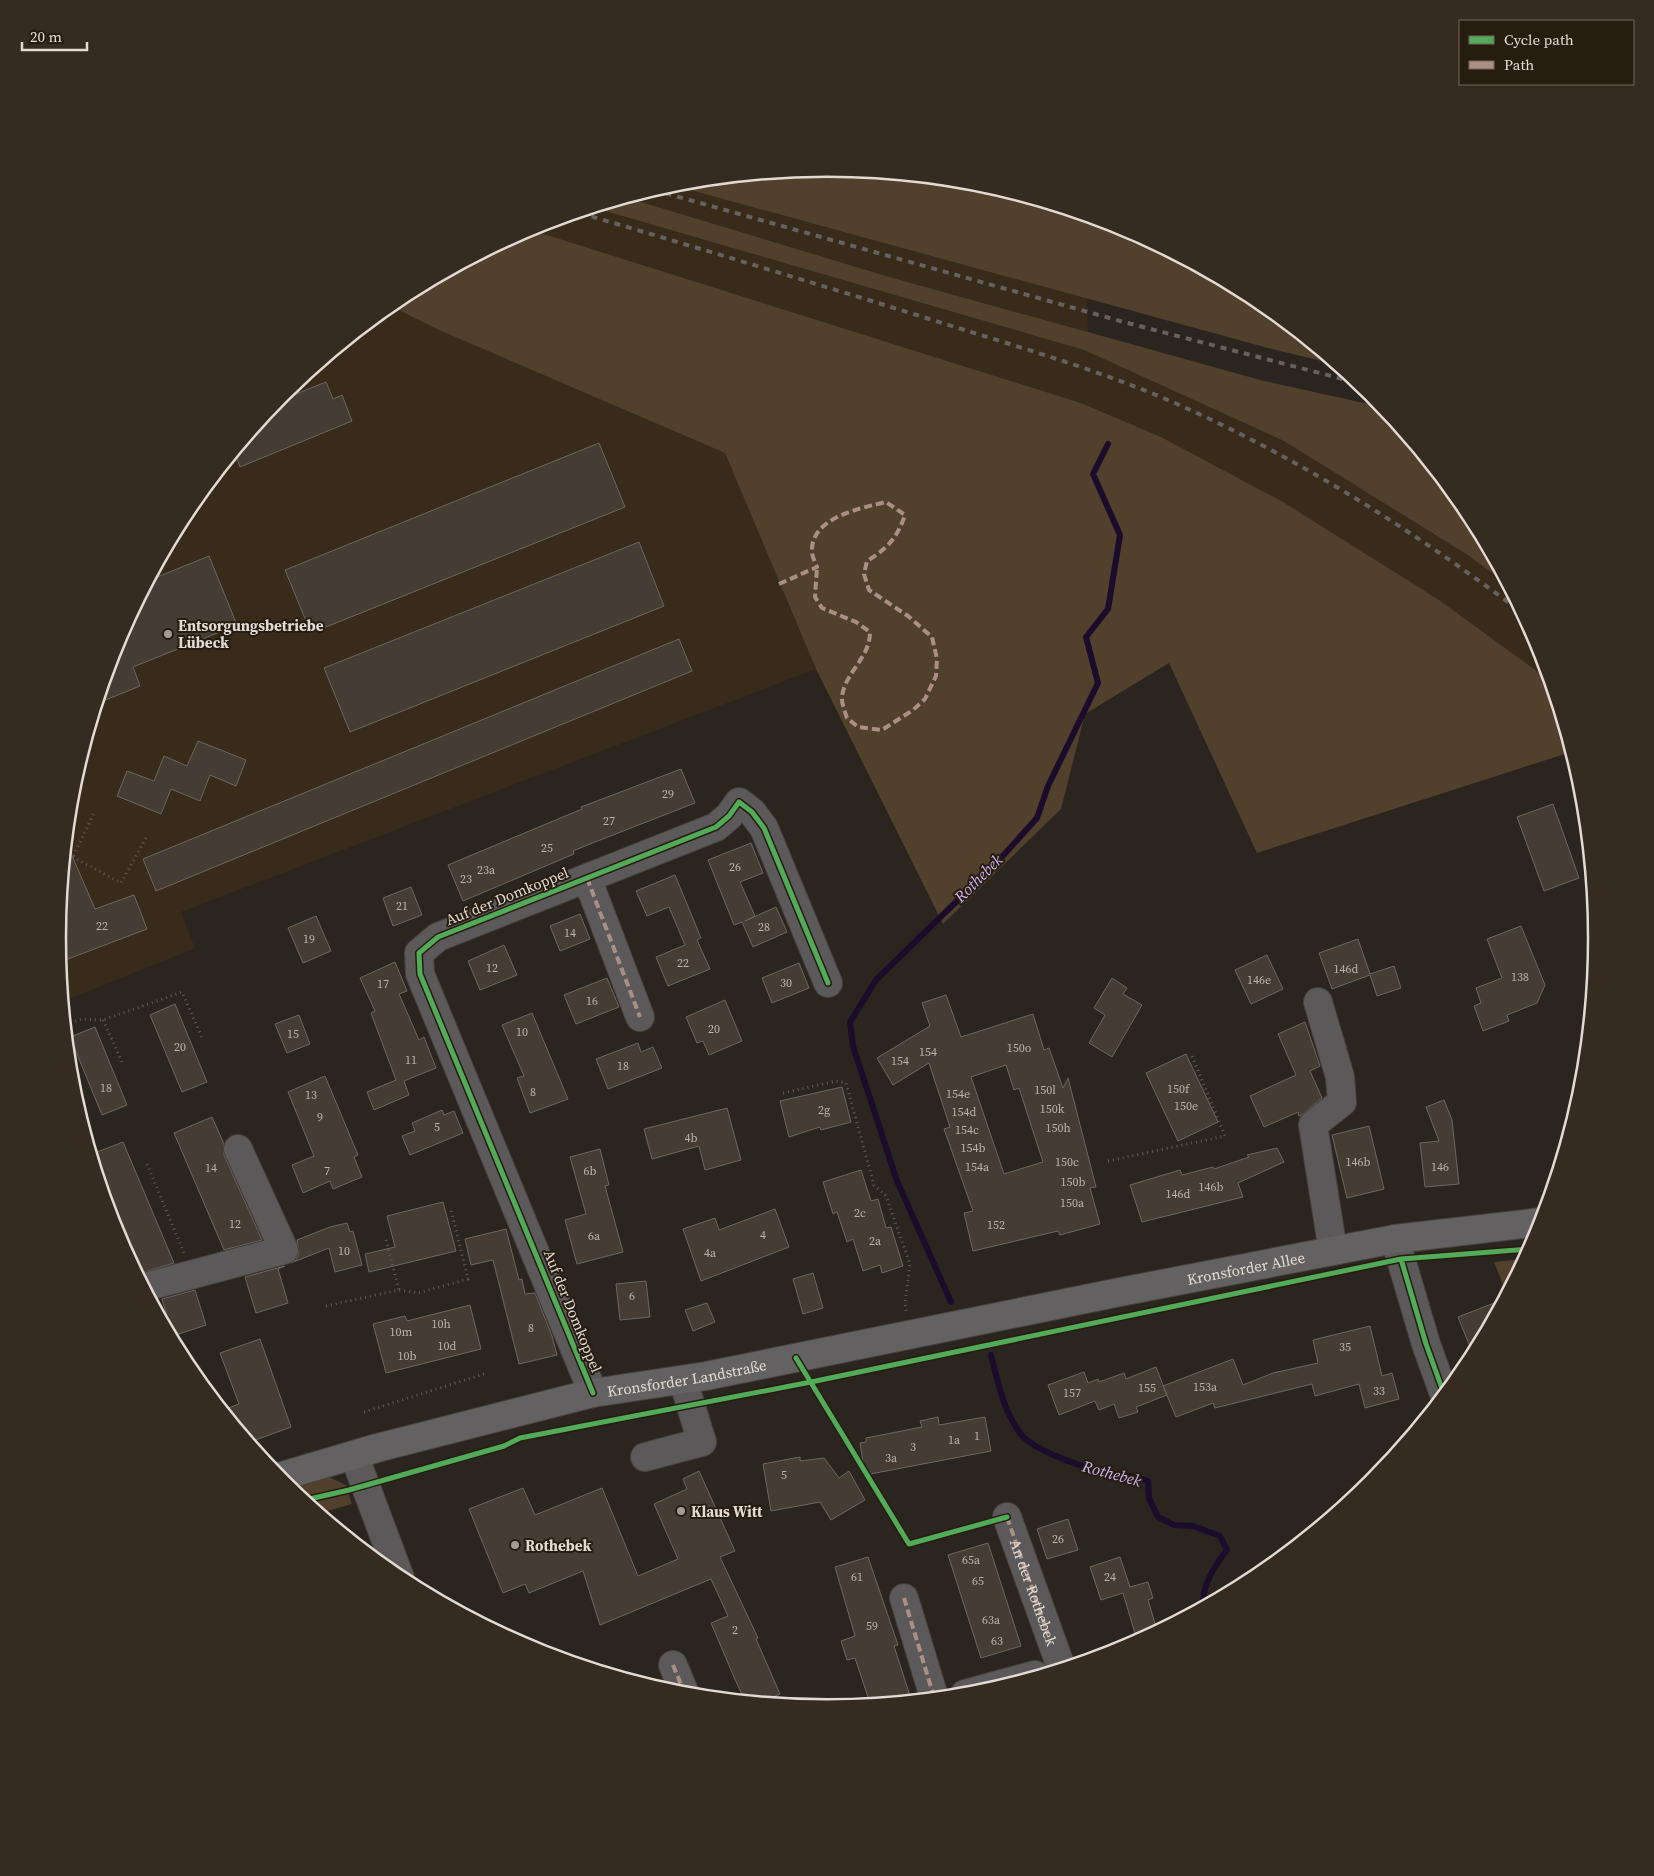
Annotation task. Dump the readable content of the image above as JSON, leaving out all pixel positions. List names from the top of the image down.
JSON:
{
  "streets": {
    "main road": ["Kronsforder Allee", "Kronsforder Landstraße"],
    "street": ["Auf der Domkoppel", "An der Rothebek"]
  },
  "crossings": [
    ["Auf der Domkoppel", "Kronsforder Landstraße"],
    ["Kronsforder Allee", "Kronsforder Landstraße"]
  ],
  "water": ["Rothebek"],
  "places": ["Entsorgungsbetriebe Lübeck", "Klaus Witt", "Rothebek"],
  "house_numbers": [
    "29",
    "27",
    "25",
    "26",
    "23a",
    "23",
    "21",
    "22",
    "28",
    "14",
    "19",
    "22",
    "12",
    "146d",
    "138",
    "146e",
    "30",
    "17",
    "16",
    "20",
    "10",
    "15",
    "20",
    "150o",
    "154",
    "11",
    "154",
    "18",
    "18",
    "150f",
    "150l",
    "8",
    "154e",
    "13",
    "150e",
    "150k",
    "2g",
    "154d",
    "9",
    "5",
    "150h",
    "154c",
    "4b",
    "154b",
    "150c",
    "146b",
    "154a",
    "146",
    "14",
    "7",
    "6b",
    "150b",
    "146b",
    "146d",
    "150a",
    "2c",
    "12",
    "152",
    "4",
    "6a",
    "2a",
    "10",
    "4a",
    "6",
    "10h",
    "8",
    "10m",
    "10d",
    "35",
    "10b",
    "153a",
    "155",
    "33",
    "157",
    "1",
    "1a",
    "3",
    "3a",
    "5",
    "26",
    "65a",
    "61",
    "24",
    "65",
    "63a",
    "59",
    "2",
    "63"
  ],
  "legend": ["Cycle path", "Path"],
  "scale_bar": "20 m"
}
